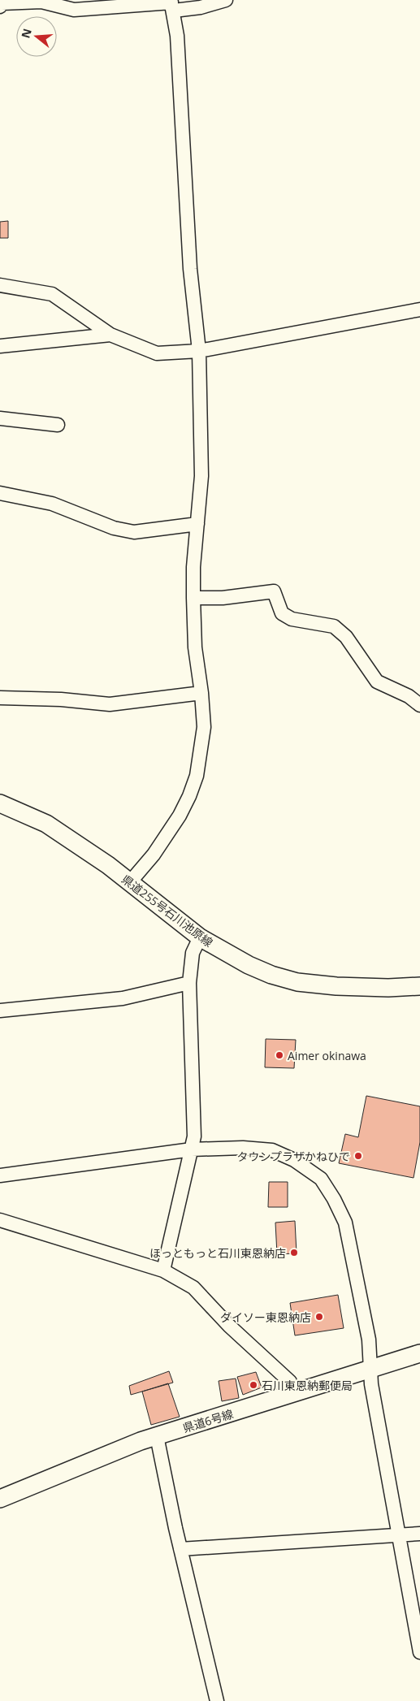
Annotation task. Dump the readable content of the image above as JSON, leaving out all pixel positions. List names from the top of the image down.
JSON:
{
  "streets": {
    "main road": ["県道255号石川池原線", "県道6号線"]
  },
  "places": [
    "Aimer okinawa",
    "タウンプラザかねひで",
    "ほっともっと石川東恩納店",
    "ダイソー東恩納店",
    "石川東恩納郵便局"
  ],
  "north": "left"
}
